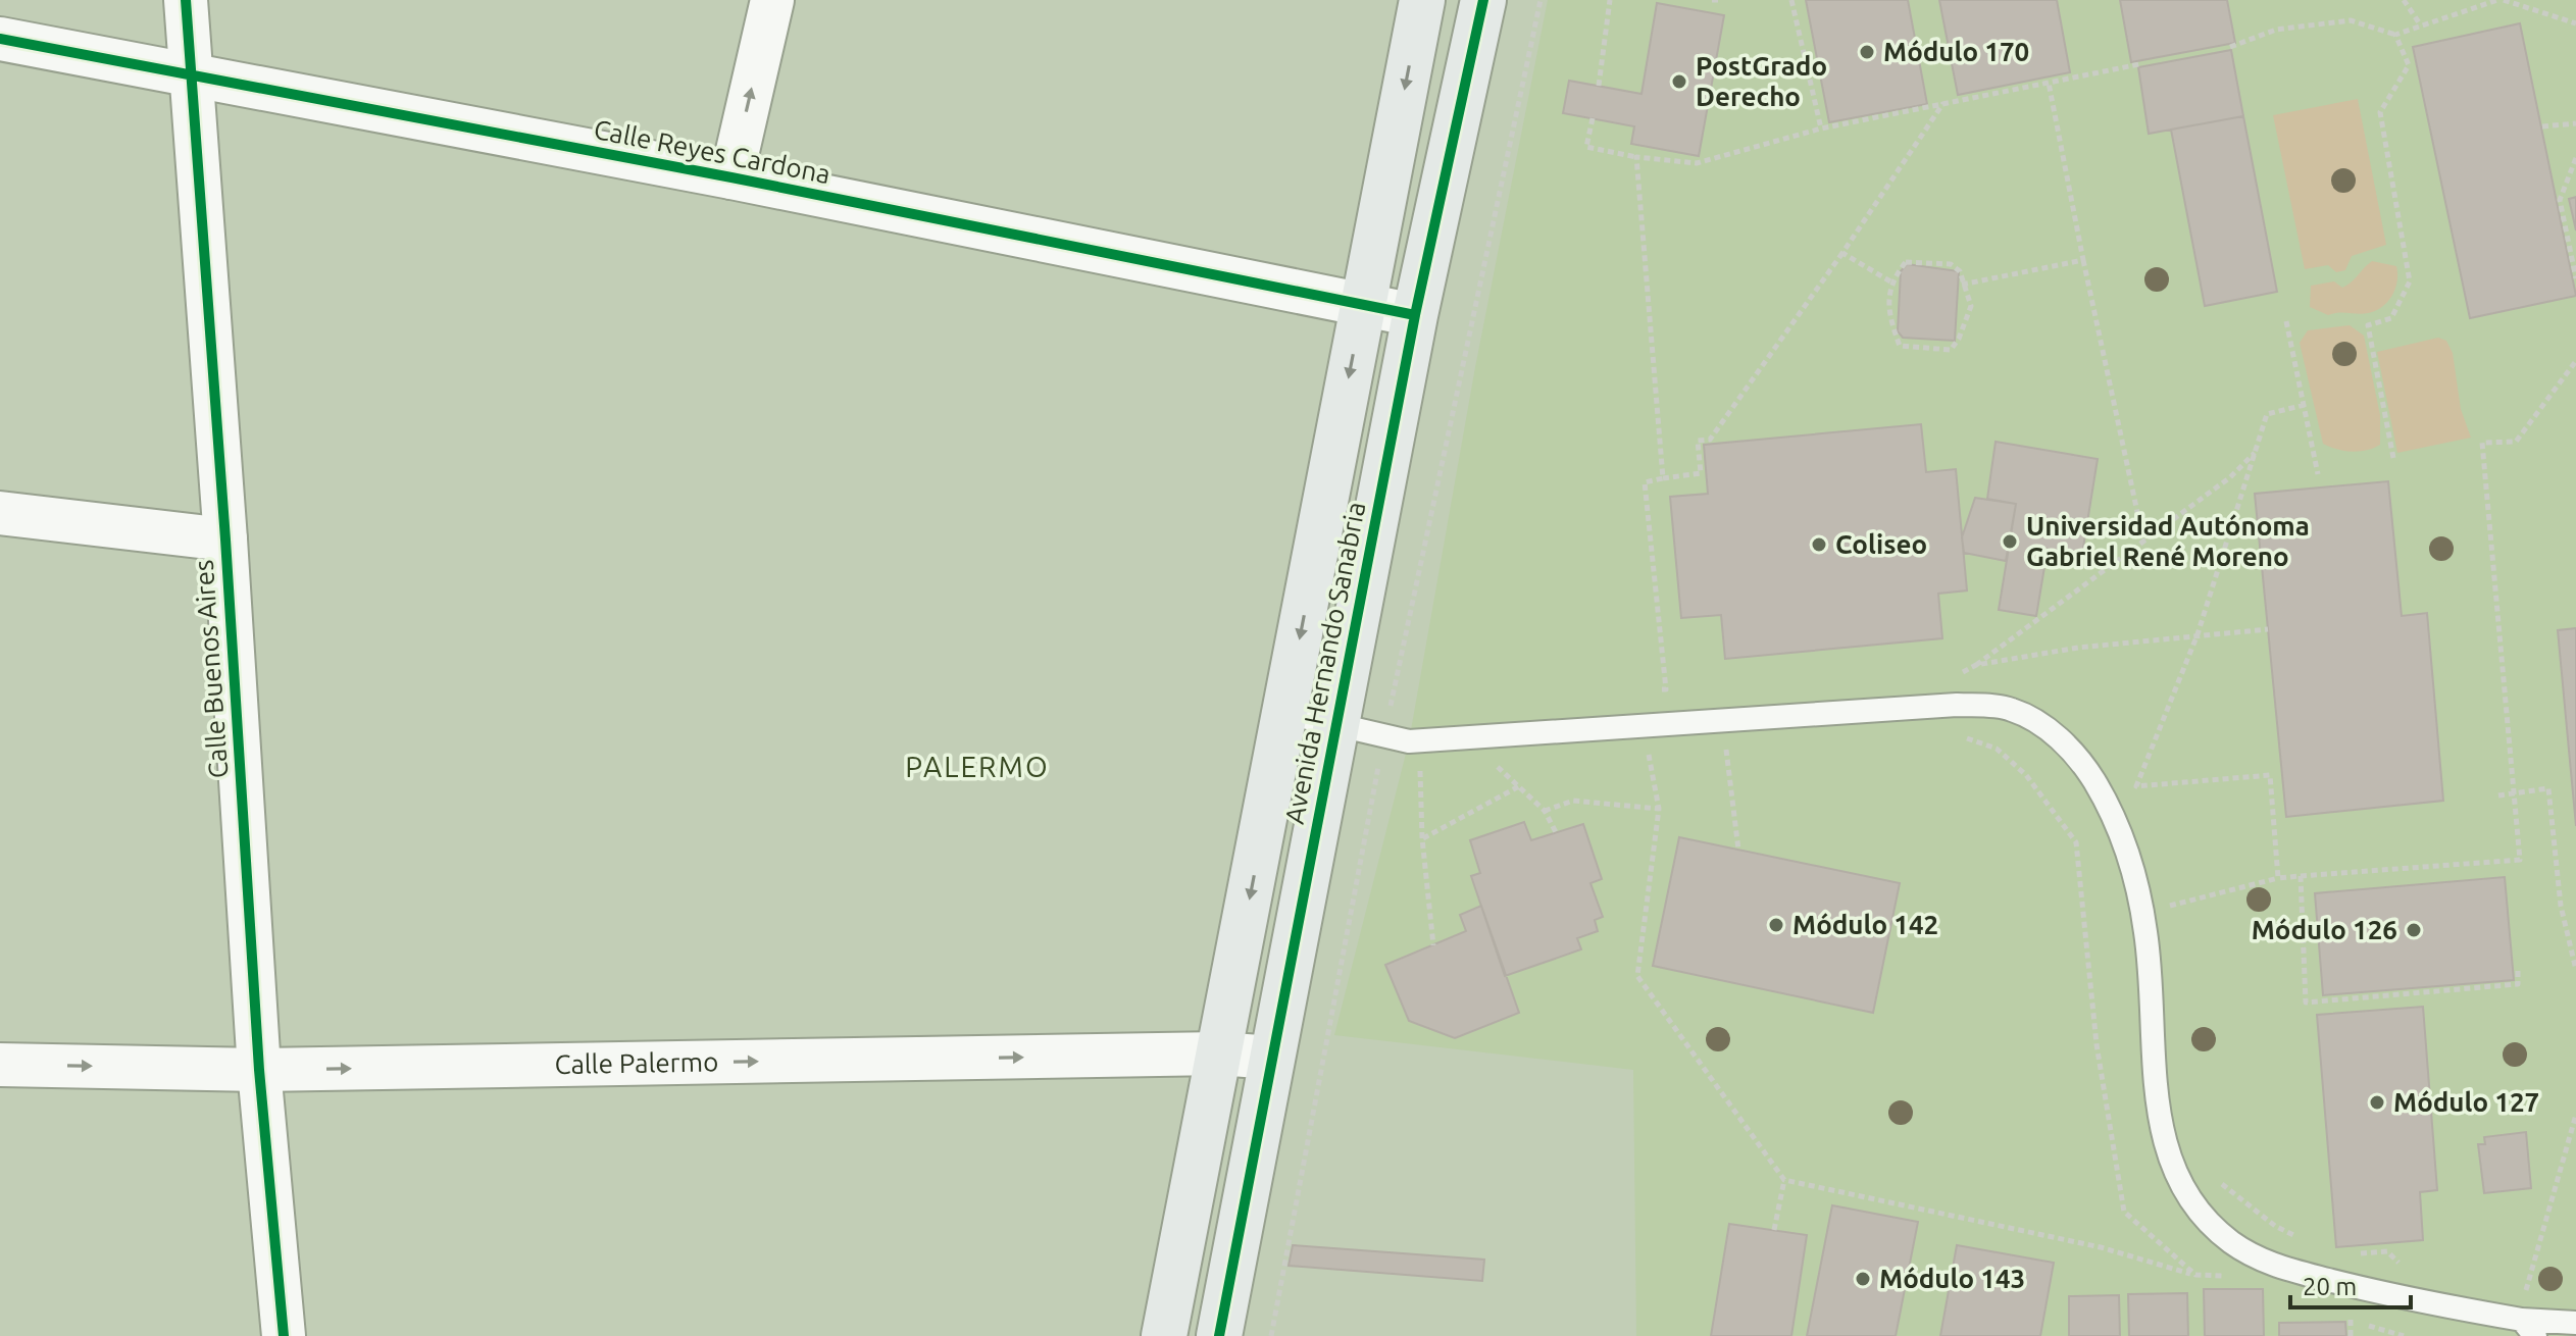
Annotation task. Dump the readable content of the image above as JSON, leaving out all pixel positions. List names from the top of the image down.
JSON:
{
  "streets": {
    "street": [
      "Calle Reyes Cardona",
      "Avenida Hernando Sanabria",
      "Calle Buenos Aires",
      "Calle Palermo"
    ]
  },
  "crossings": [
    ["Calle Reyes Cardona", "Avenida Hernando Sanabria"],
    ["Calle Reyes Cardona", "Calle Buenos Aires"],
    ["Avenida Hernando Sanabria", "Calle Palermo"],
    ["Calle Buenos Aires", "Calle Palermo"]
  ],
  "one_way": ["Calle Palermo"],
  "districts": ["PALERMO"],
  "places": [
    "Módulo 170",
    "PostGrado Derecho",
    "Universidad Autónoma Gabriel René Moreno",
    "Coliseo",
    "Módulo 142",
    "Módulo 126",
    "Módulo 127",
    "Módulo 143"
  ],
  "scale_bar": "20 m"
}
